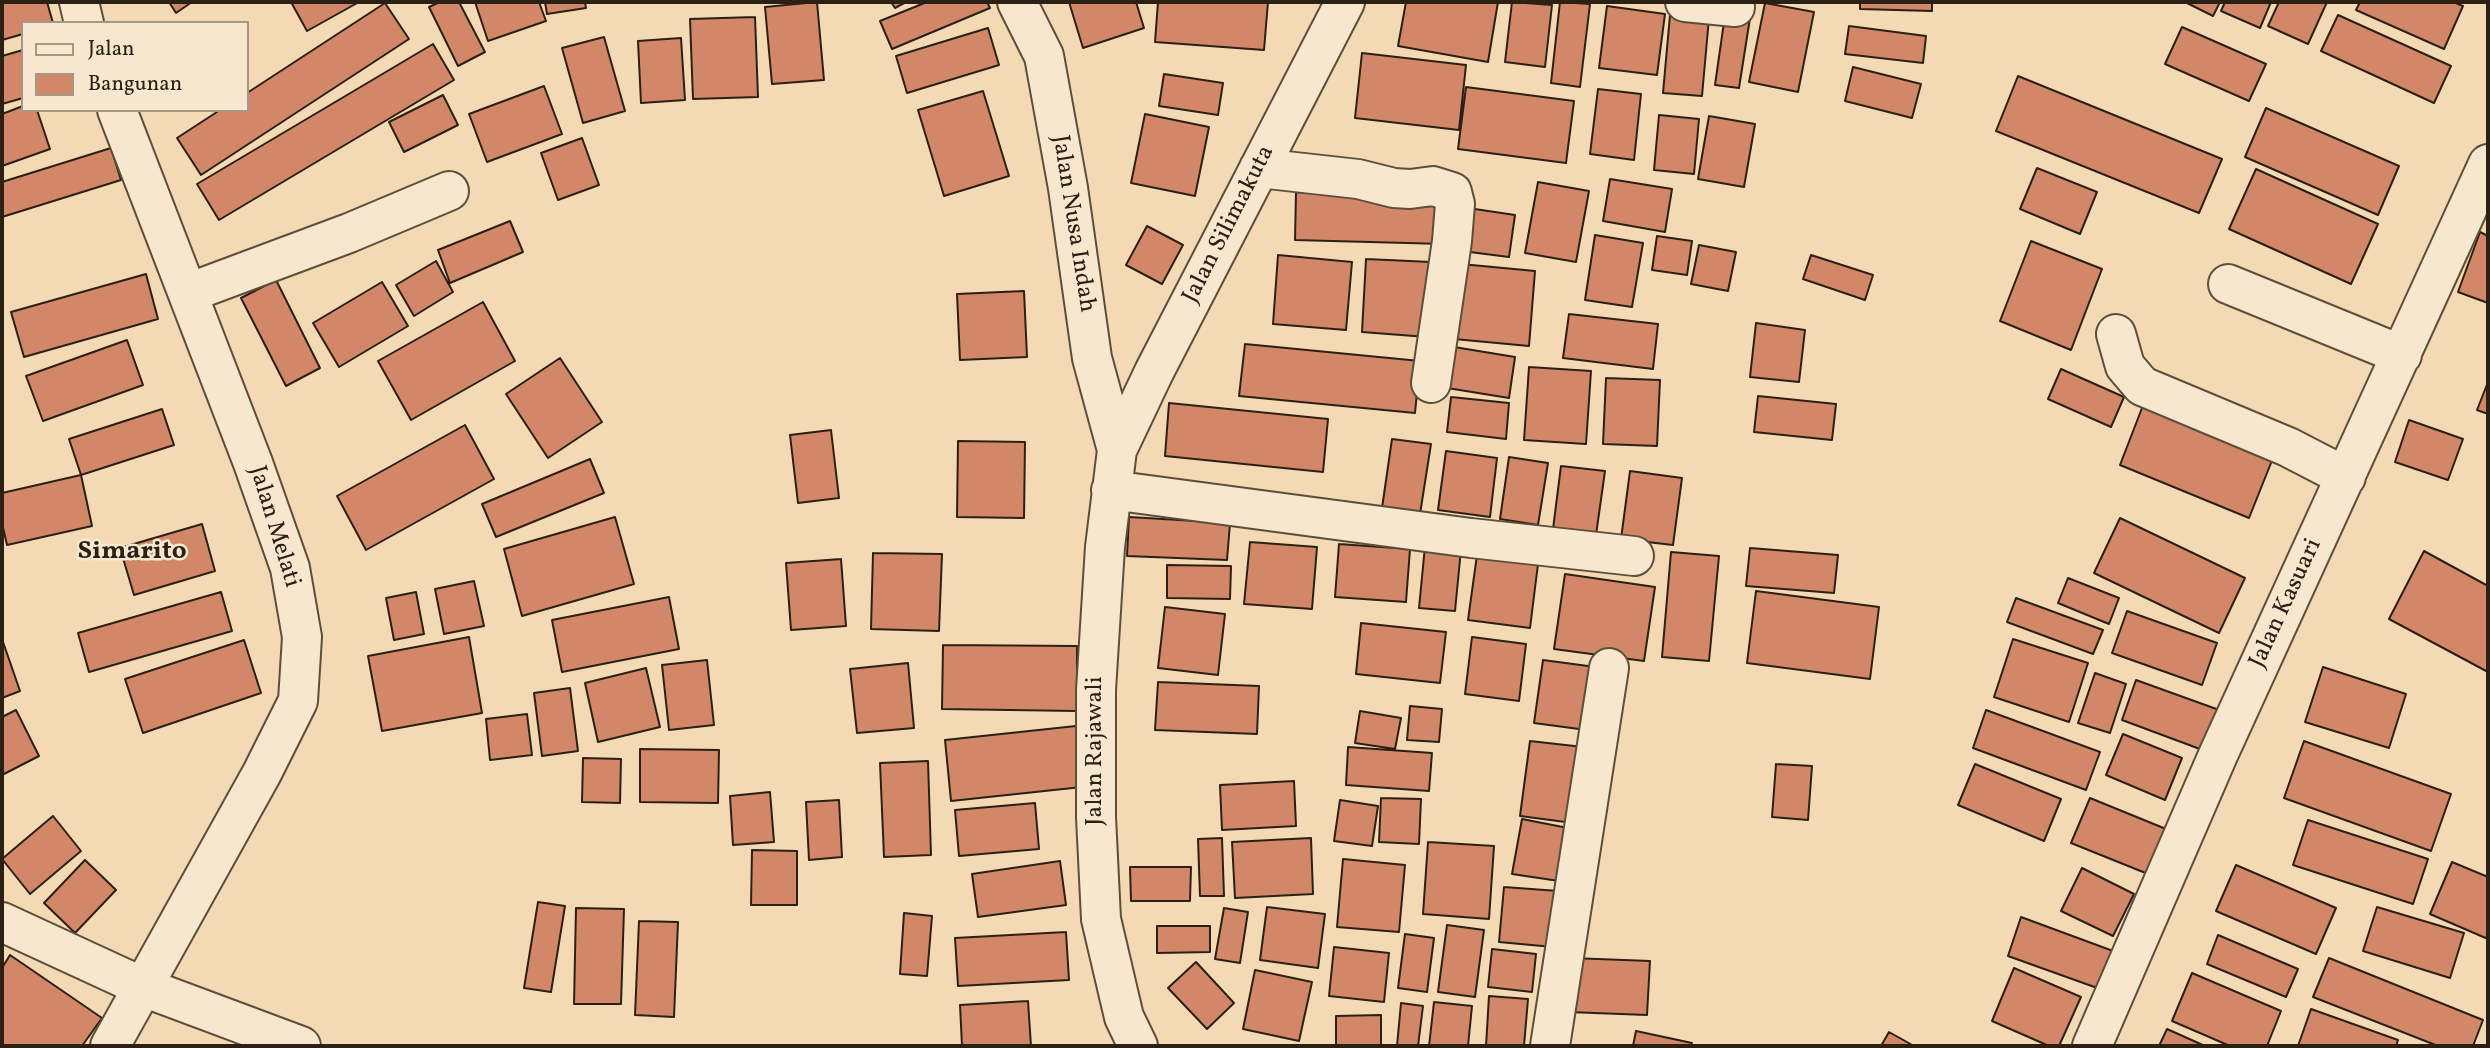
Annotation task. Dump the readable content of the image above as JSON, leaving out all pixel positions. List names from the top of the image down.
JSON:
{
  "streets": {
    "street": [
      "Jalan Nusa Indah",
      "Jalan Silimakuta",
      "Jalan Melati",
      "Jalan Kasuari",
      "Jalan Rajawali"
    ]
  },
  "crossings": [
    ["Jalan Nusa Indah", "Jalan Silimakuta"],
    ["Jalan Nusa Indah", "Jalan Rajawali"],
    ["Jalan Silimakuta", "Jalan Rajawali"]
  ],
  "districts": ["Simarito"],
  "legend": ["Jalan", "Bangunan"]
}
